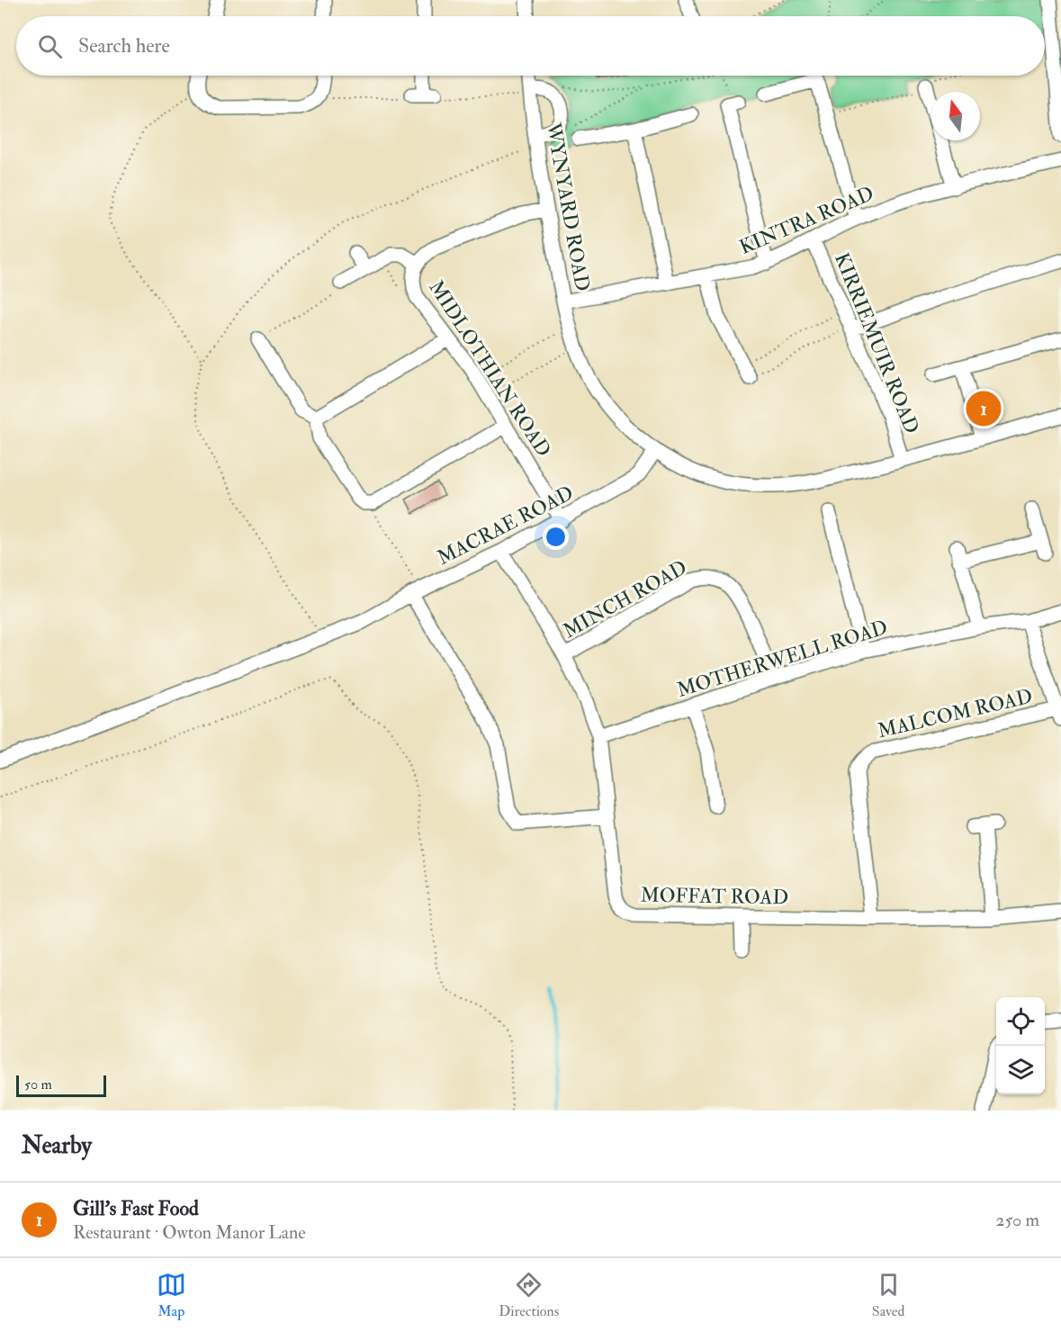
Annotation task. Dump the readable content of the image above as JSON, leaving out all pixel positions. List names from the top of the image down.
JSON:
{
  "streets": {
    "street": [
      "WYNYARD ROAD",
      "KINTRA ROAD",
      "KIRRIEMUIR ROAD",
      "MIDLOTHIAN ROAD",
      "MACRAE ROAD",
      "MINCH ROAD",
      "MOTHERWELL ROAD",
      "MALCOM ROAD",
      "MOFFAT ROAD"
    ]
  },
  "crossings": [
    ["WYNYARD ROAD", "KINTRA ROAD"],
    ["WYNYARD ROAD", "KIRRIEMUIR ROAD"],
    ["WYNYARD ROAD", "MIDLOTHIAN ROAD"],
    ["WYNYARD ROAD", "MACRAE ROAD"],
    ["KINTRA ROAD", "KIRRIEMUIR ROAD"],
    ["MIDLOTHIAN ROAD", "MACRAE ROAD"],
    ["MACRAE ROAD", "MOFFAT ROAD"],
    ["MINCH ROAD", "MOTHERWELL ROAD"],
    ["MINCH ROAD", "MOFFAT ROAD"],
    ["MOTHERWELL ROAD", "MOFFAT ROAD"],
    ["MALCOM ROAD", "MOFFAT ROAD"]
  ],
  "scale_bar": "50 m",
  "north": "top",
  "page": {
    "search": "Search here",
    "pins": "1",
    "scale": "50 m",
    "heading": "Nearby",
    "list": [
      {
        "mark": "1",
        "name": "Gill's Fast Food",
        "note": "Restaurant · Owton Manor Lane",
        "value": "250 m"
      }
    ],
    "nav": ["Map", "Directions", "Saved"]
  }
}
